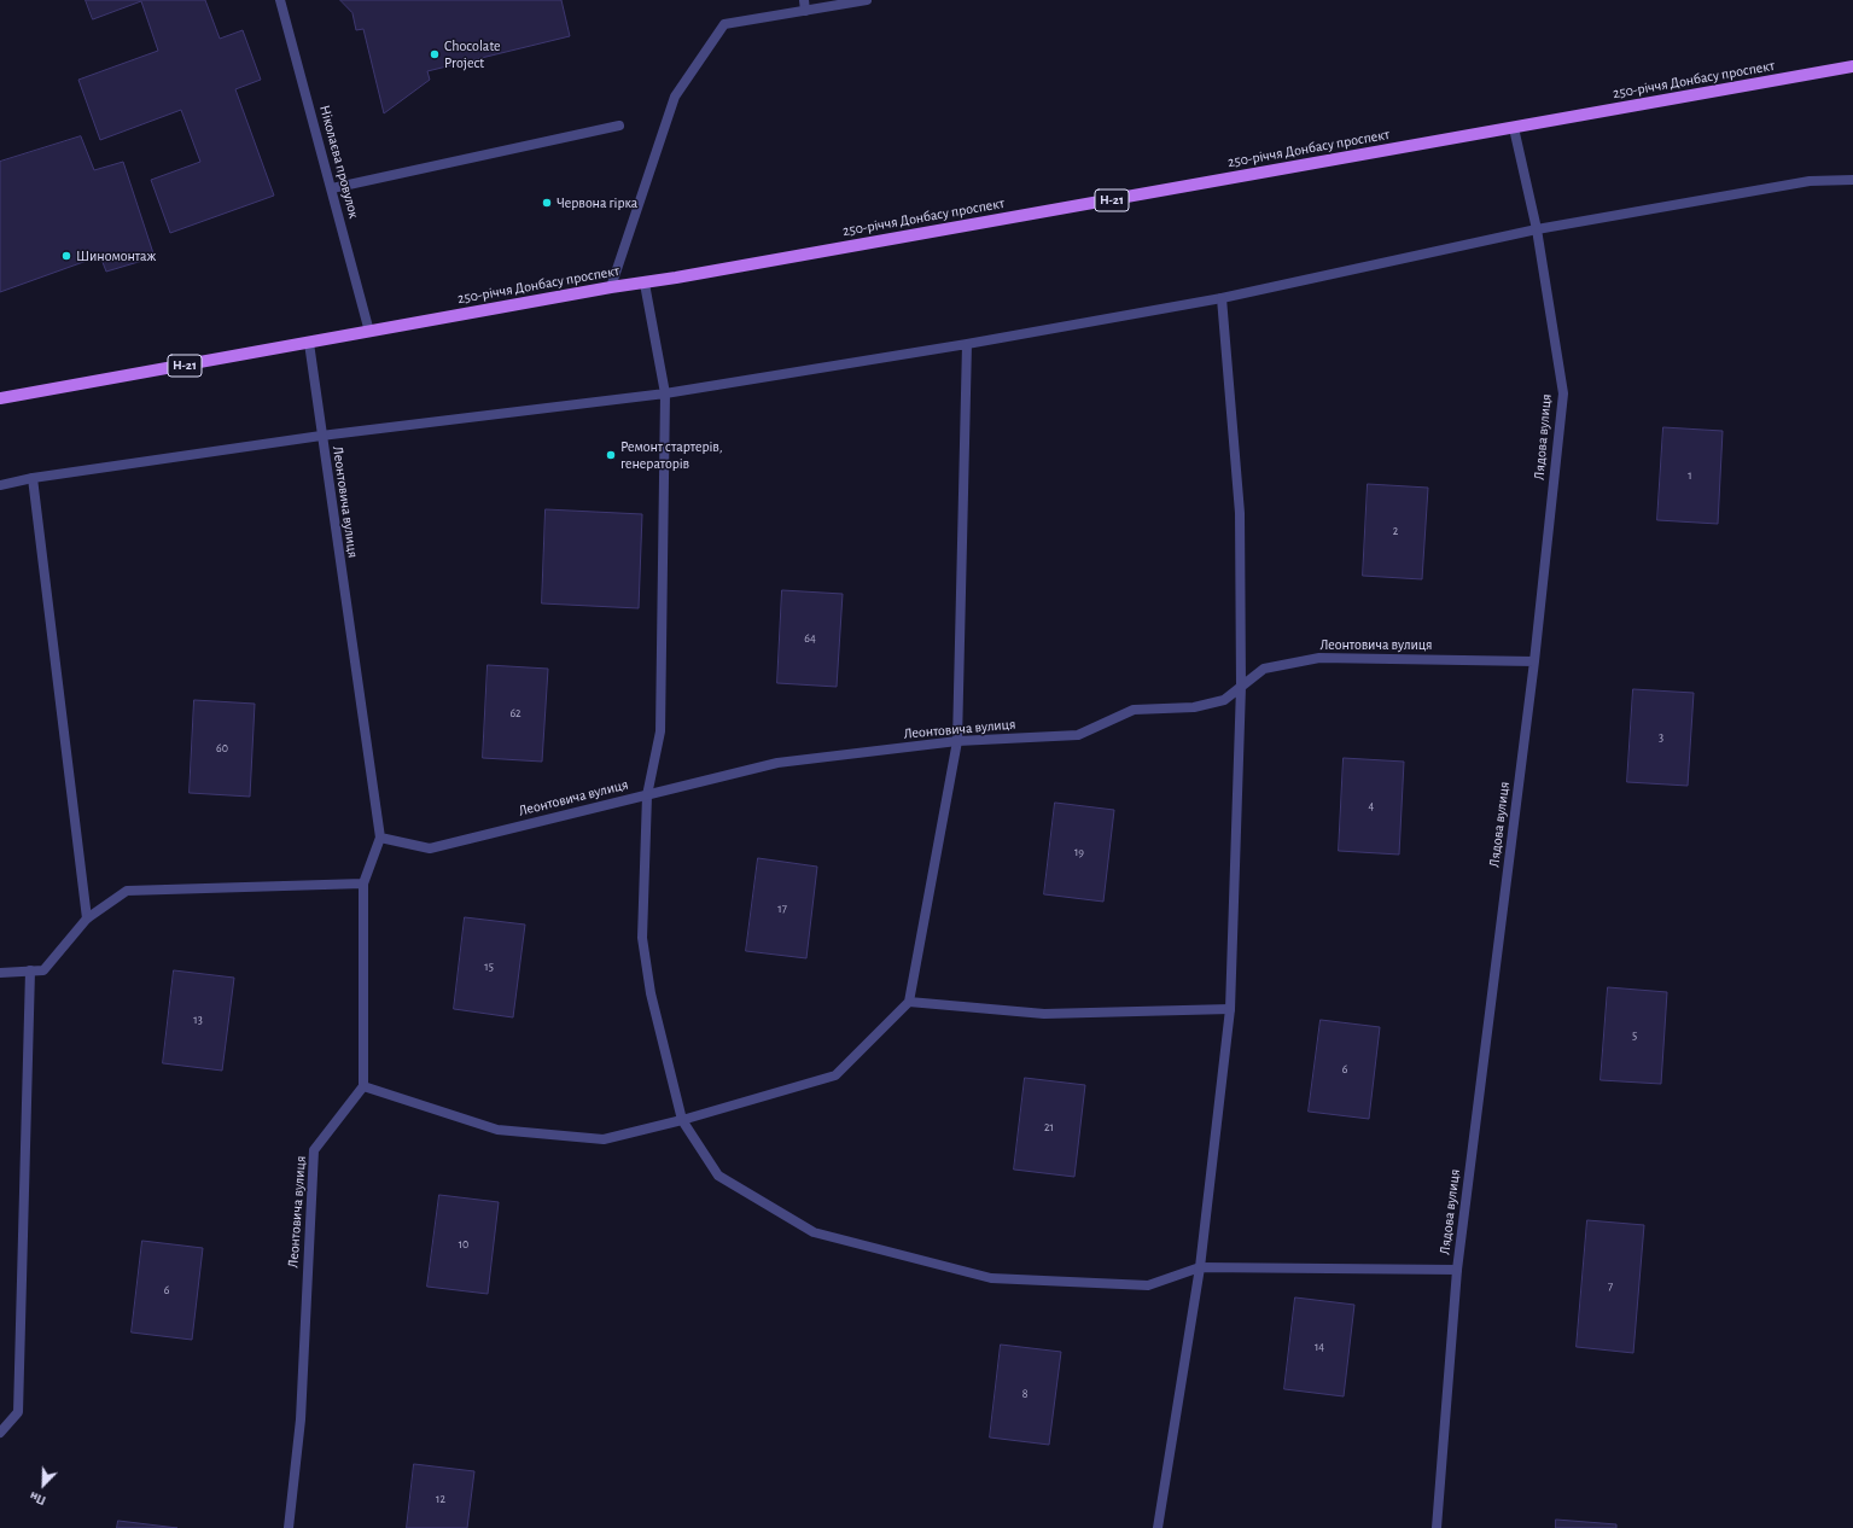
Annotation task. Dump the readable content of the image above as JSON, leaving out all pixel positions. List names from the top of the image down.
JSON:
{
  "streets": {
    "main road": ["250-річчя Донбасу проспект", "Н-21"],
    "street": ["Ніколаєва провулок", "Лядова вулиця", "Леонтовича вулиця"]
  },
  "crossings": [
    ["250-річчя Донбасу проспект", "Ніколаєва провулок"],
    ["250-річчя Донбасу проспект", "Лядова вулиця"],
    ["250-річчя Донбасу проспект", "Леонтовича вулиця"],
    ["Лядова вулиця", "Леонтовича вулиця"]
  ],
  "places": [
    "Chocolate Project",
    "Червона гірка",
    "Шиномонтаж",
    "Ремонт стартерів, генераторів"
  ],
  "house_numbers": [
    "1",
    "2",
    "64",
    "62",
    "3",
    "60",
    "4",
    "19",
    "17",
    "15",
    "13",
    "5",
    "6",
    "21",
    "10",
    "7",
    "6",
    "14",
    "8",
    "12"
  ],
  "north": "bottom left"
}
